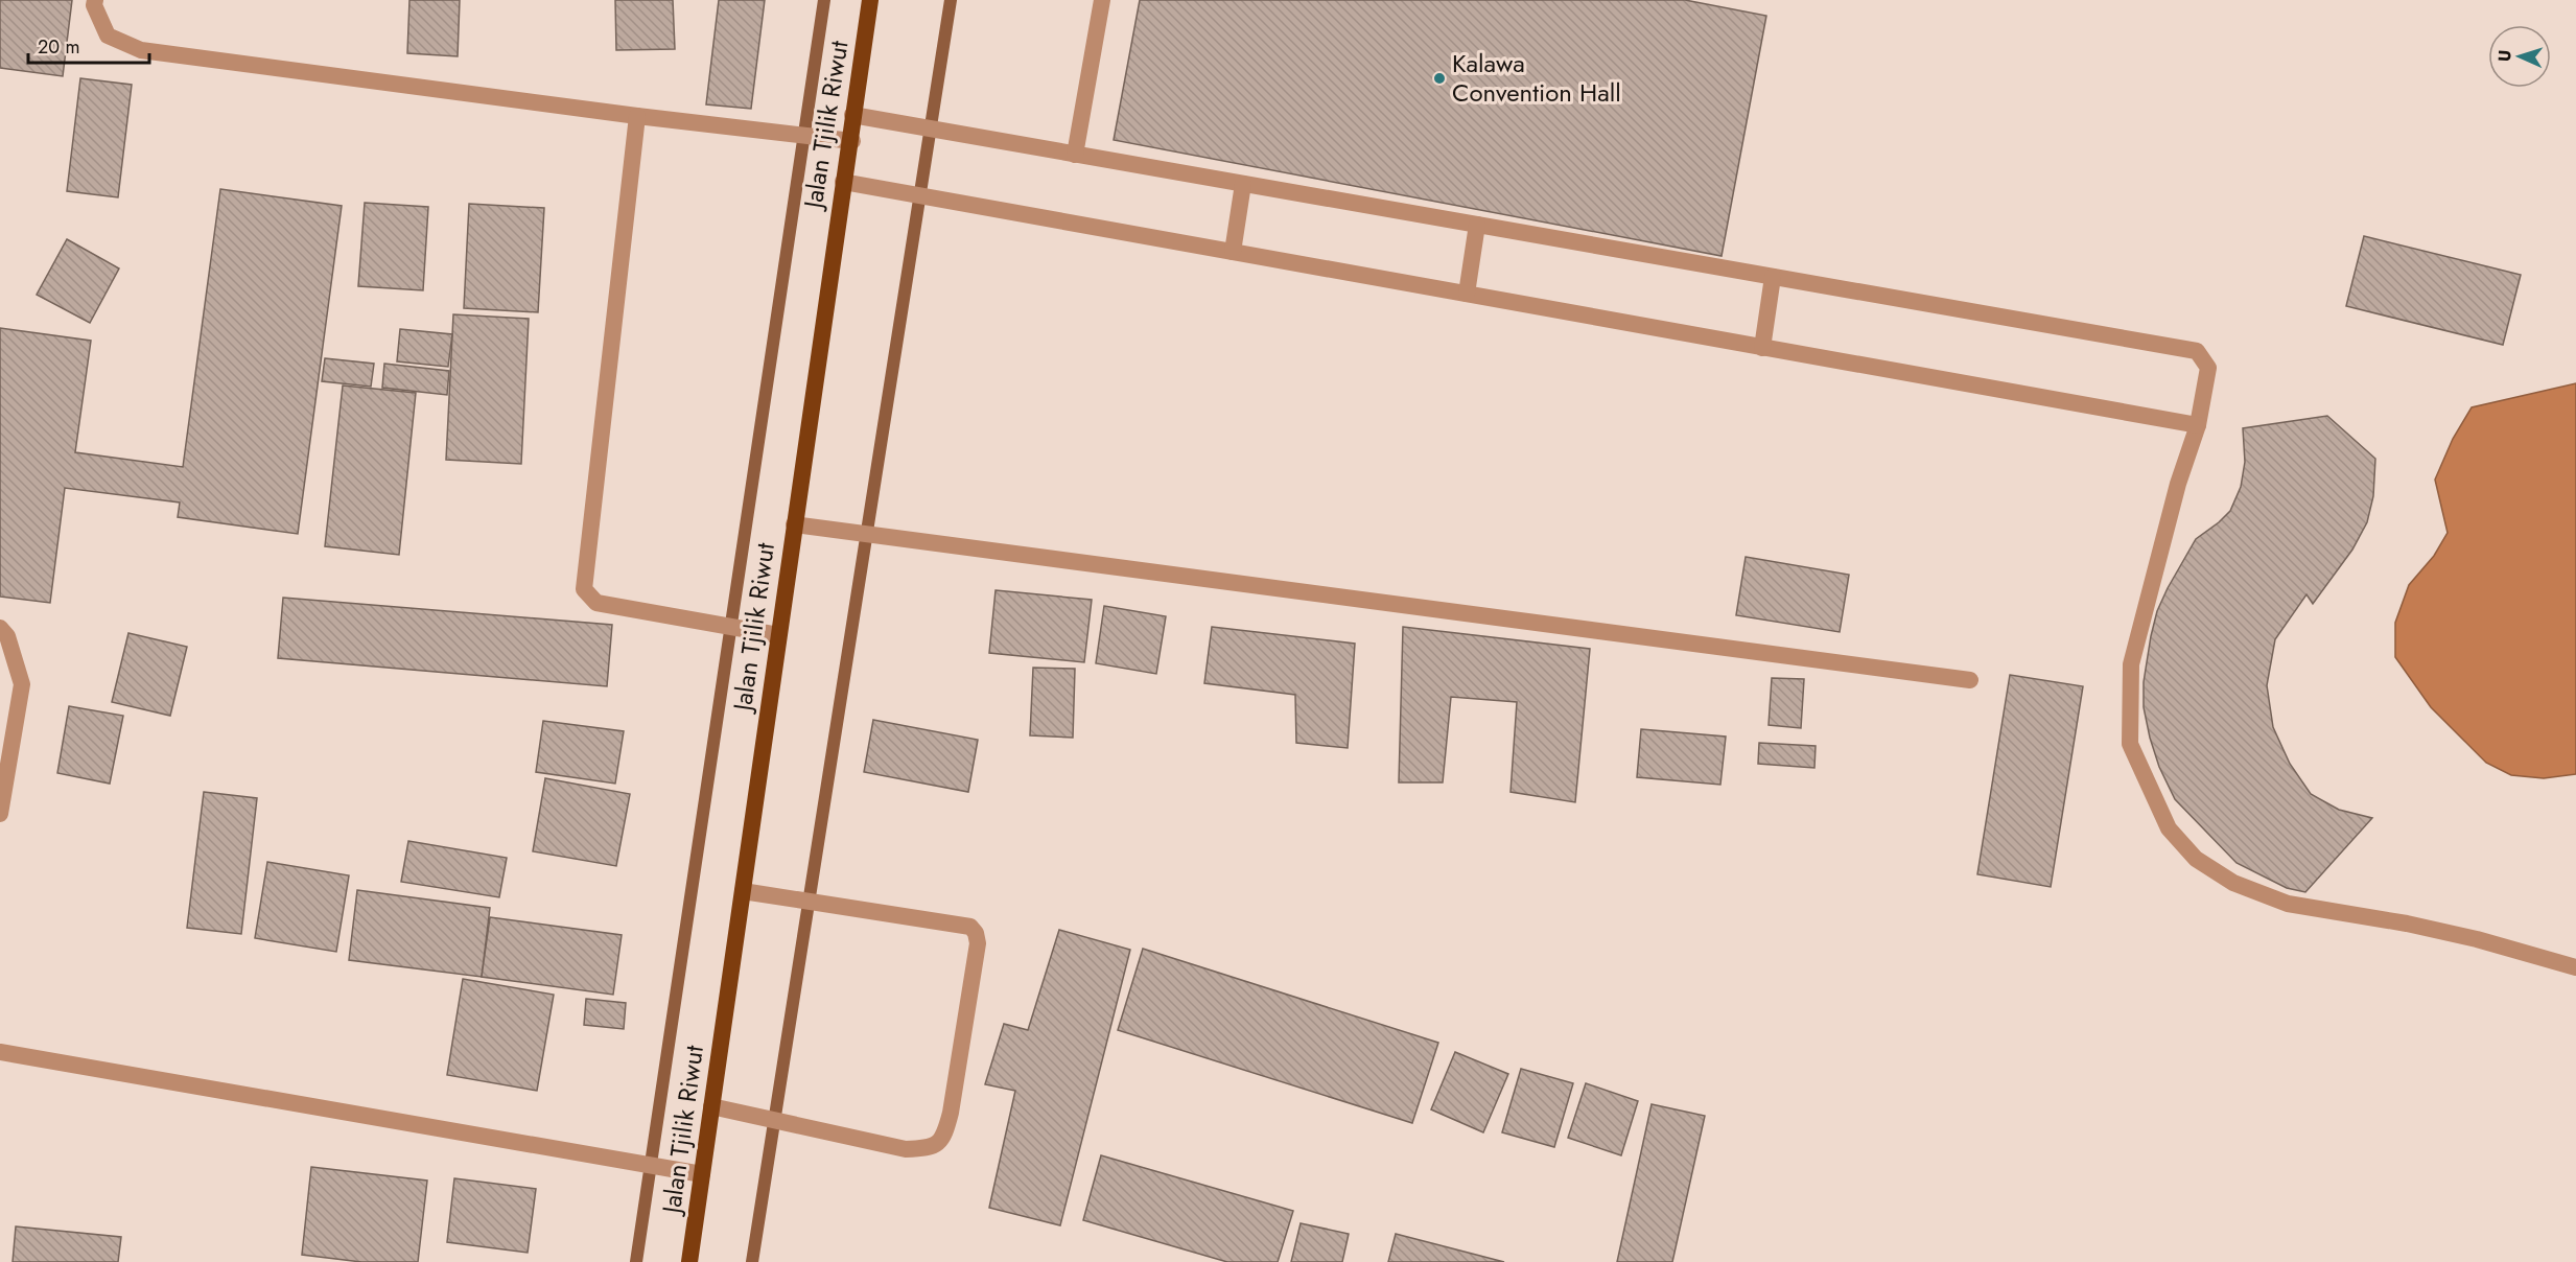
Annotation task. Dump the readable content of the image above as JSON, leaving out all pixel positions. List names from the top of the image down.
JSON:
{
  "streets": {
    "highway": ["Jalan Tjilik Riwut"]
  },
  "places": ["Kalawa Convention Hall"],
  "scale_bar": "20 m",
  "north": "left"
}
